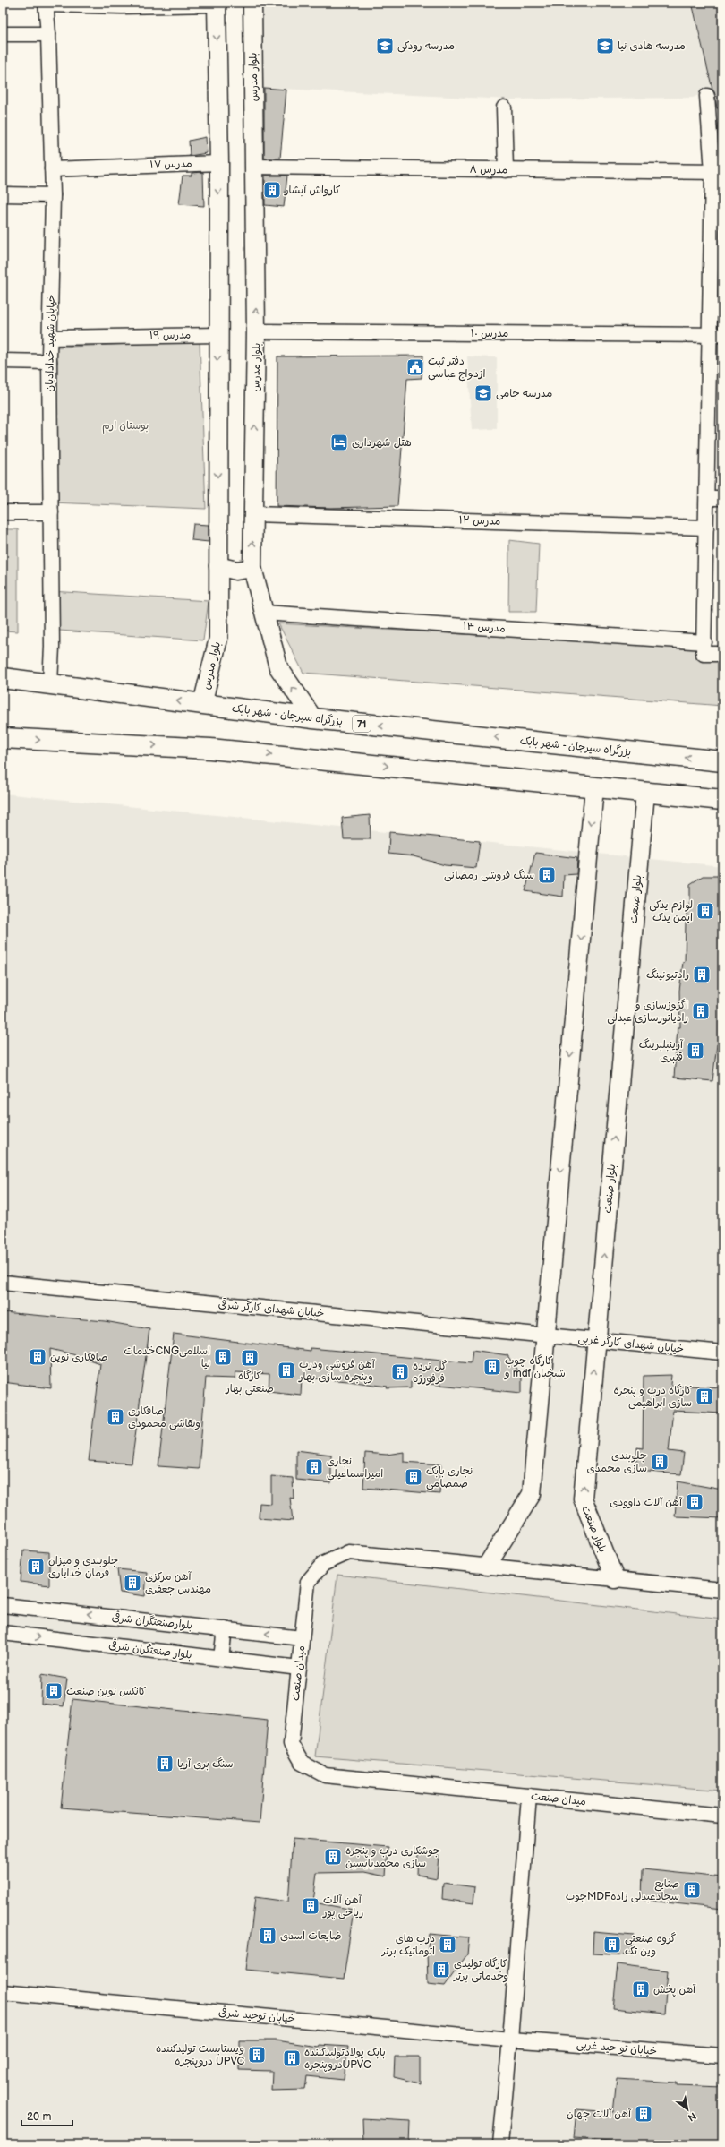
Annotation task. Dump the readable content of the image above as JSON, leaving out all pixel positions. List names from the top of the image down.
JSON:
{
  "streets": {
    "highway": ["بزرگراه سیرجان - شهر بابک", "71"],
    "street": [
      "بلوار مدرس",
      "مدرس ۱۷",
      "مدرس ۸",
      "مدرس ۱۰",
      "مدرس ۱۹",
      "خیابان شهید خدادادیان",
      "مدرس ۱۲",
      "مدرس ۱۴",
      "بلوار صنعت",
      "خیابان شهدای کارگر شرقی",
      "خیابان شهدای کارگر غربی",
      "بلوارصنعتگران شرقی",
      "بلوار صنعتگران شرقی",
      "میدان صنعت",
      "خیابان توحید شرقی",
      "خیابان تو حید غربی"
    ]
  },
  "crossings": [
    ["بلوار مدرس", "مدرس ۱۷"],
    ["بلوار مدرس", "مدرس ۸"],
    ["بلوار مدرس", "مدرس ۱۰"],
    ["بلوار مدرس", "مدرس ۱۹"],
    ["بلوار مدرس", "مدرس ۱۲"],
    ["بلوار مدرس", "مدرس ۱۴"],
    ["بلوار مدرس", "بزرگراه سیرجان - شهر بابک"],
    ["مدرس ۱۷", "خیابان شهید خدادادیان"],
    ["مدرس ۱۹", "خیابان شهید خدادادیان"],
    ["خیابان شهید خدادادیان", "بزرگراه سیرجان - شهر بابک"],
    ["بلوار صنعت", "خیابان شهدای کارگر غربی"],
    ["بلوار صنعت", "میدان صنعت"],
    ["خیابان شهدای کارگر شرقی", "خیابان شهدای کارگر غربی"],
    ["بلوارصنعتگران شرقی", "میدان صنعت"],
    ["بلوار صنعتگران شرقی", "میدان صنعت"],
    ["خیابان توحید شرقی", "خیابان تو حید غربی"]
  ],
  "one_way": ["بلوارصنعتگران شرقی", "بلوار صنعتگران شرقی"],
  "parks": ["بوستان ارم"],
  "places": {
    "school or university": ["مدرسه رودکی", "مدرسه هادی نیا", "مدرسه جامی"],
    "building": [
      "کارواش آبشار",
      "سنگ فروشی رمضانی",
      "لوازم یدکی ایمن یدک",
      "رادتیونینگ",
      "اگزوزسازی و رادیاتورسازی عبدلی",
      "آرینبلبرینگ قنبری",
      "صافکاری نوین",
      "خدماتCNGاسلامی نیا",
      "کارگاه صنعتی بهار",
      "کارگاه چوب و mdf شیخیان",
      "آهن فروشی ودرب وپنجره سازی بهار",
      "گل نرده فرفورژه",
      "کارگاه درب و پنجره سازی ابراهیمی",
      "صافکاری ونقاشی محمودی",
      "جلوبندی سازی محمدی",
      "نجاری امیراسماعیلی",
      "نجاری بابک صمصامی",
      "آهن آلات داوودی",
      "جلوبندی و میزان فرمان خدایاری",
      "آهن مرکزی مهندس جعفری",
      "کانکس نوین صنعت",
      "سنگ بری آریا",
      "جوشکاری درب و پنجره سازی محمدیایسین",
      "صنایع چوبMDFسجادعبدلی زاده",
      "آهن آلات ریاحی پور",
      "ضایعات اسدی",
      "درب های اتوماتیک برتر",
      "گروه صنعتی وین تک",
      "کارگاه تولیدی وخدماتی برتر",
      "آهن پخش",
      "ویستابست تولیدکننده دروپنجره UPVC",
      "بابک پولادتولیدکننده دروپنجرهUPVC",
      "آهن آلات جهان"
    ],
    "public building": ["دفتر ثبت ازدواج عباسی"],
    "hotel": ["هتل شهرداری"]
  },
  "scale_bar": "20 m",
  "north": "bottom right"
}
